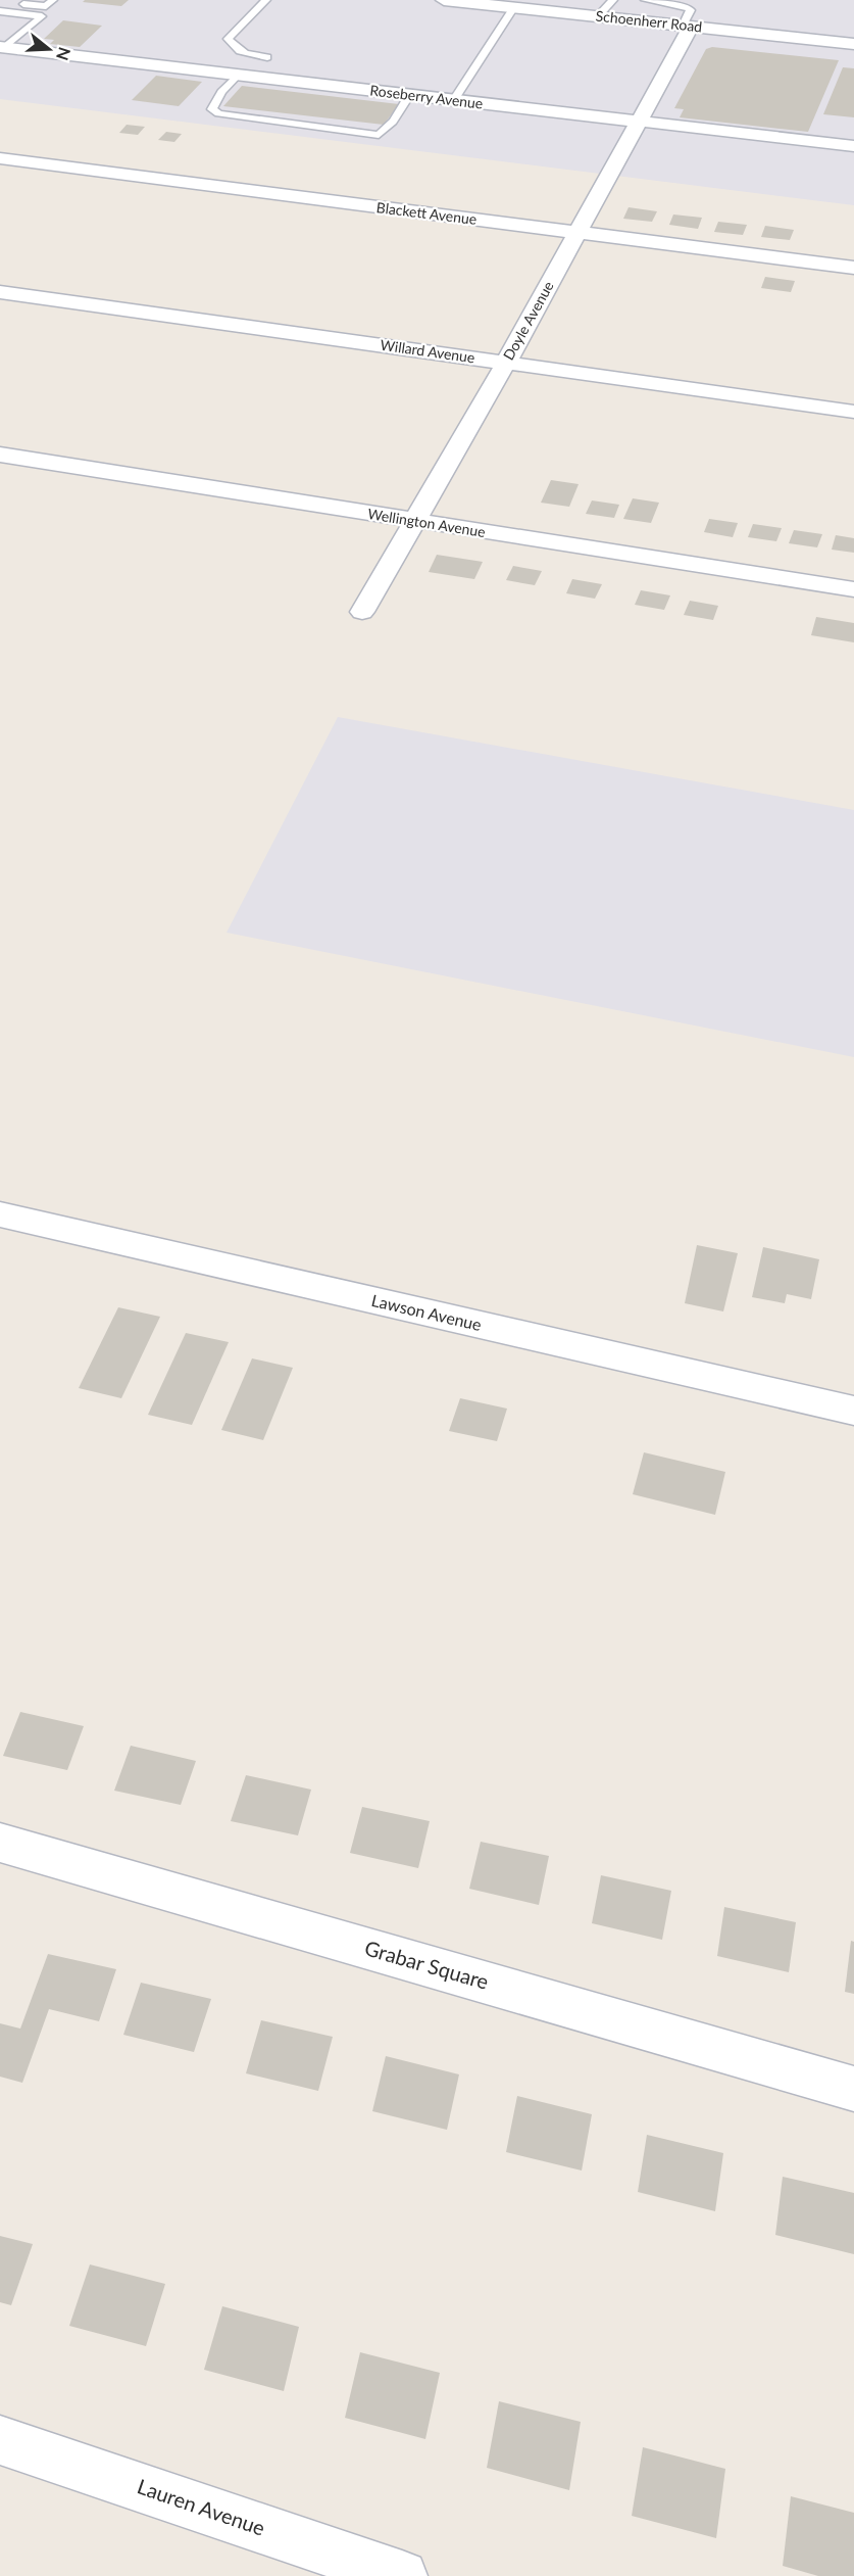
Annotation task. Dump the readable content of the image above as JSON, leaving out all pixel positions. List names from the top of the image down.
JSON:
{
  "streets": {
    "street": [
      "Schoenherr Road",
      "Roseberry Avenue",
      "Blackett Avenue",
      "Doyle Avenue",
      "Willard Avenue",
      "Wellington Avenue",
      "Lawson Avenue",
      "Grabar Square",
      "Lauren Avenue"
    ]
  },
  "crossings": [
    ["Schoenherr Road", "Doyle Avenue"],
    ["Roseberry Avenue", "Doyle Avenue"],
    ["Blackett Avenue", "Doyle Avenue"],
    ["Doyle Avenue", "Willard Avenue"],
    ["Doyle Avenue", "Wellington Avenue"]
  ],
  "north": "right"
}
